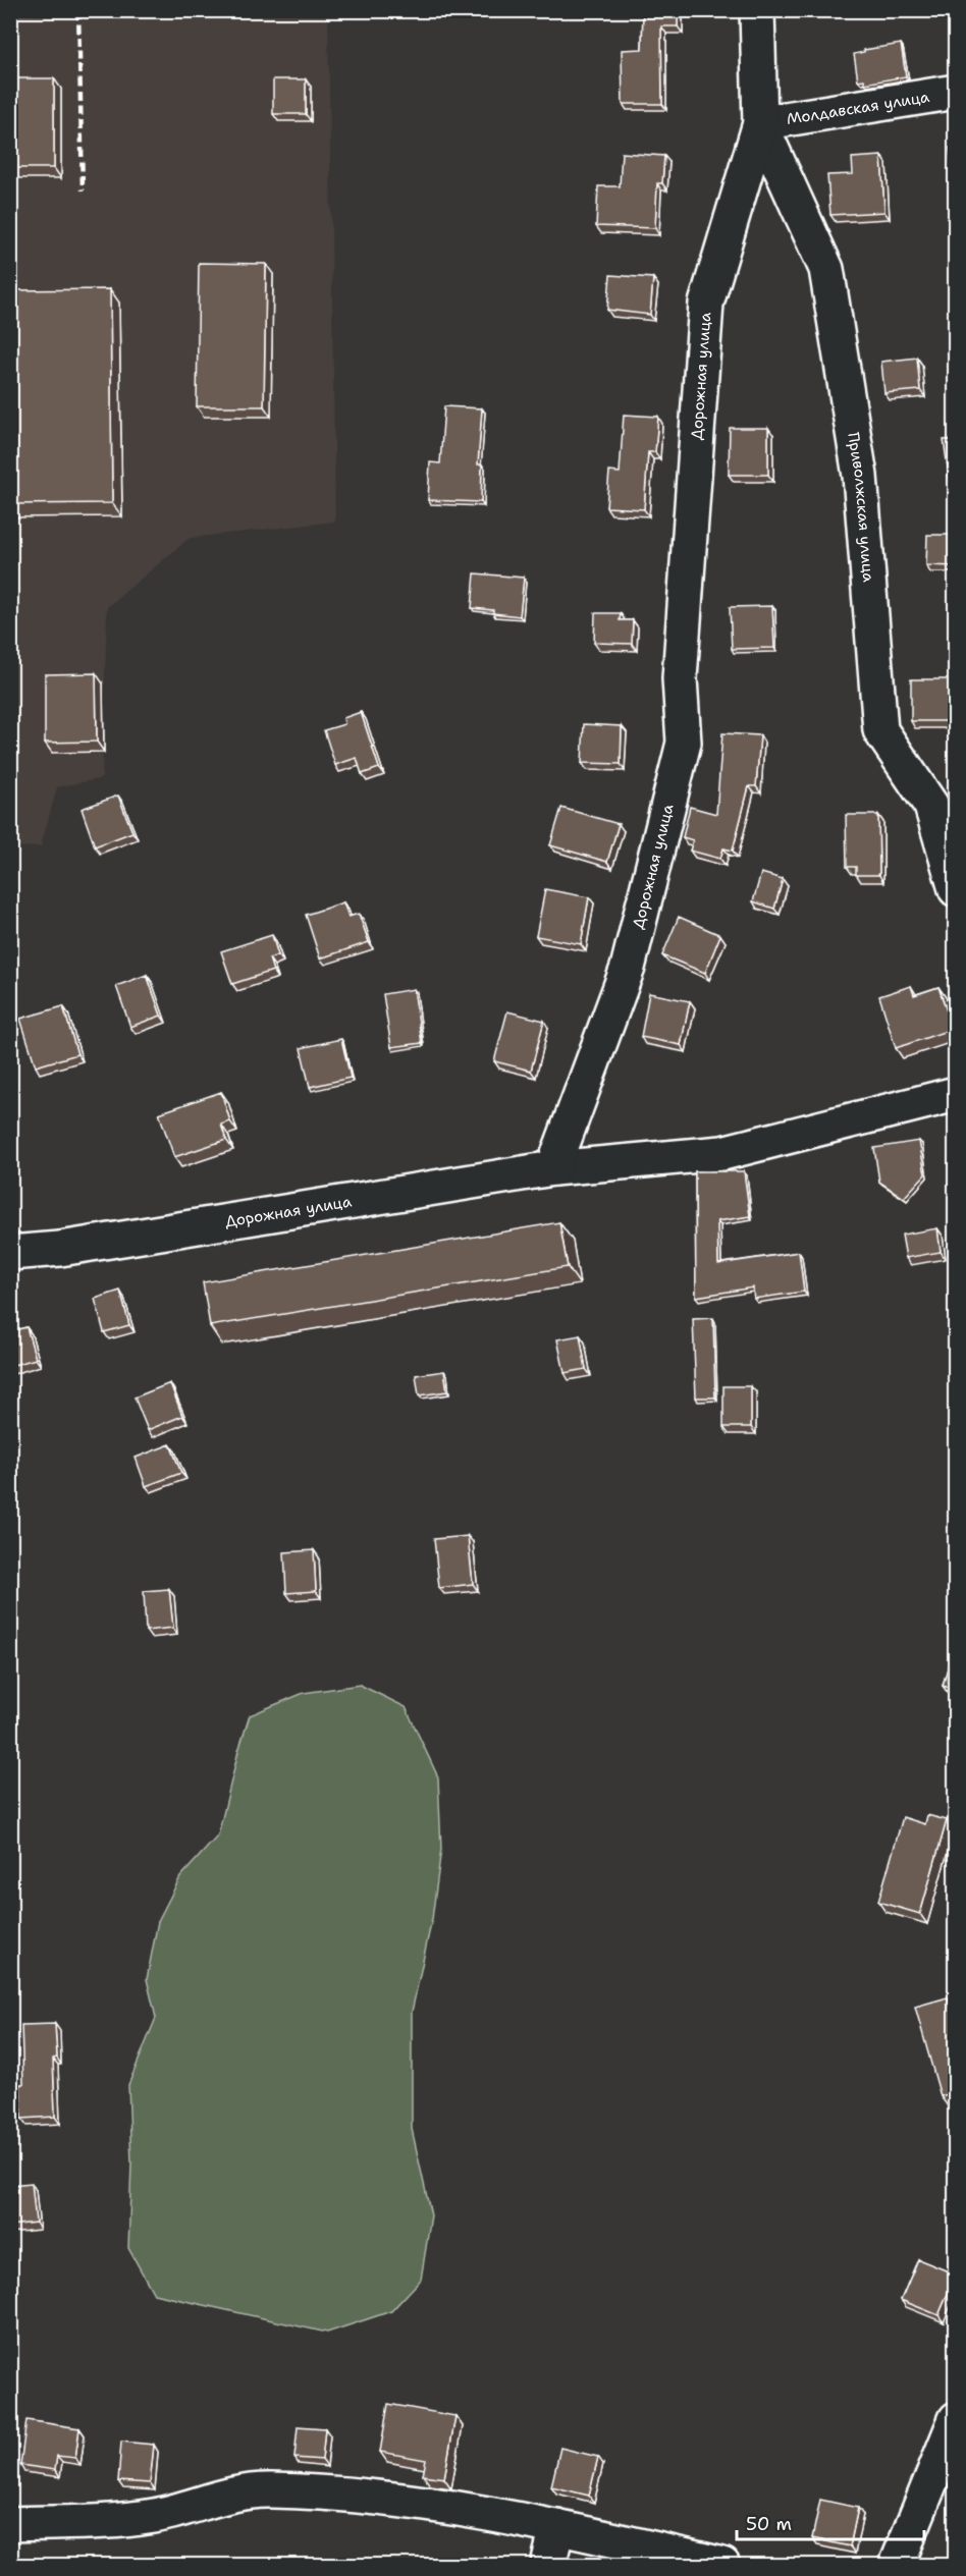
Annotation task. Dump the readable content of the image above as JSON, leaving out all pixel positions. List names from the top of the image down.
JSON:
{
  "streets": {
    "street": ["Молдавская улица", "Дорожная улица", "Приволжская улица"]
  },
  "crossings": [
    ["Молдавская улица", "Дорожная улица"],
    ["Молдавская улица", "Приволжская улица"],
    ["Дорожная улица", "Приволжская улица"]
  ],
  "scale_bar": "50 m"
}
